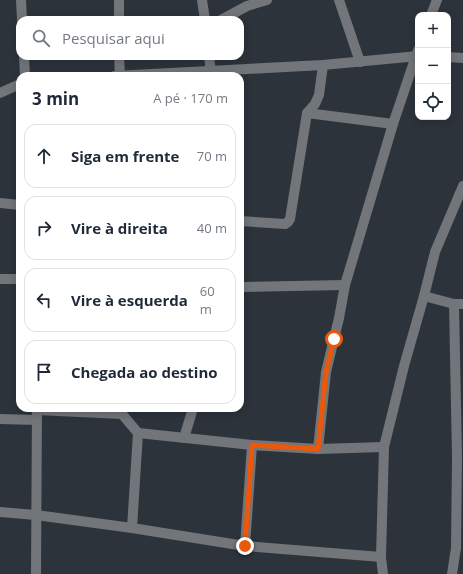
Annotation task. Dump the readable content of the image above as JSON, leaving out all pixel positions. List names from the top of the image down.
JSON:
{
  "page": {
    "map_buttons": ["+", "−"],
    "search": "Pesquisar aqui",
    "heading": ["3 min", "A pé · 170 m"],
    "list": [
      ["Siga em frente", "70 m"],
      ["Vire à direita", "40 m"],
      ["Vire à esquerda", "60 m"],
      "Chegada ao destino"
    ]
  }
}
